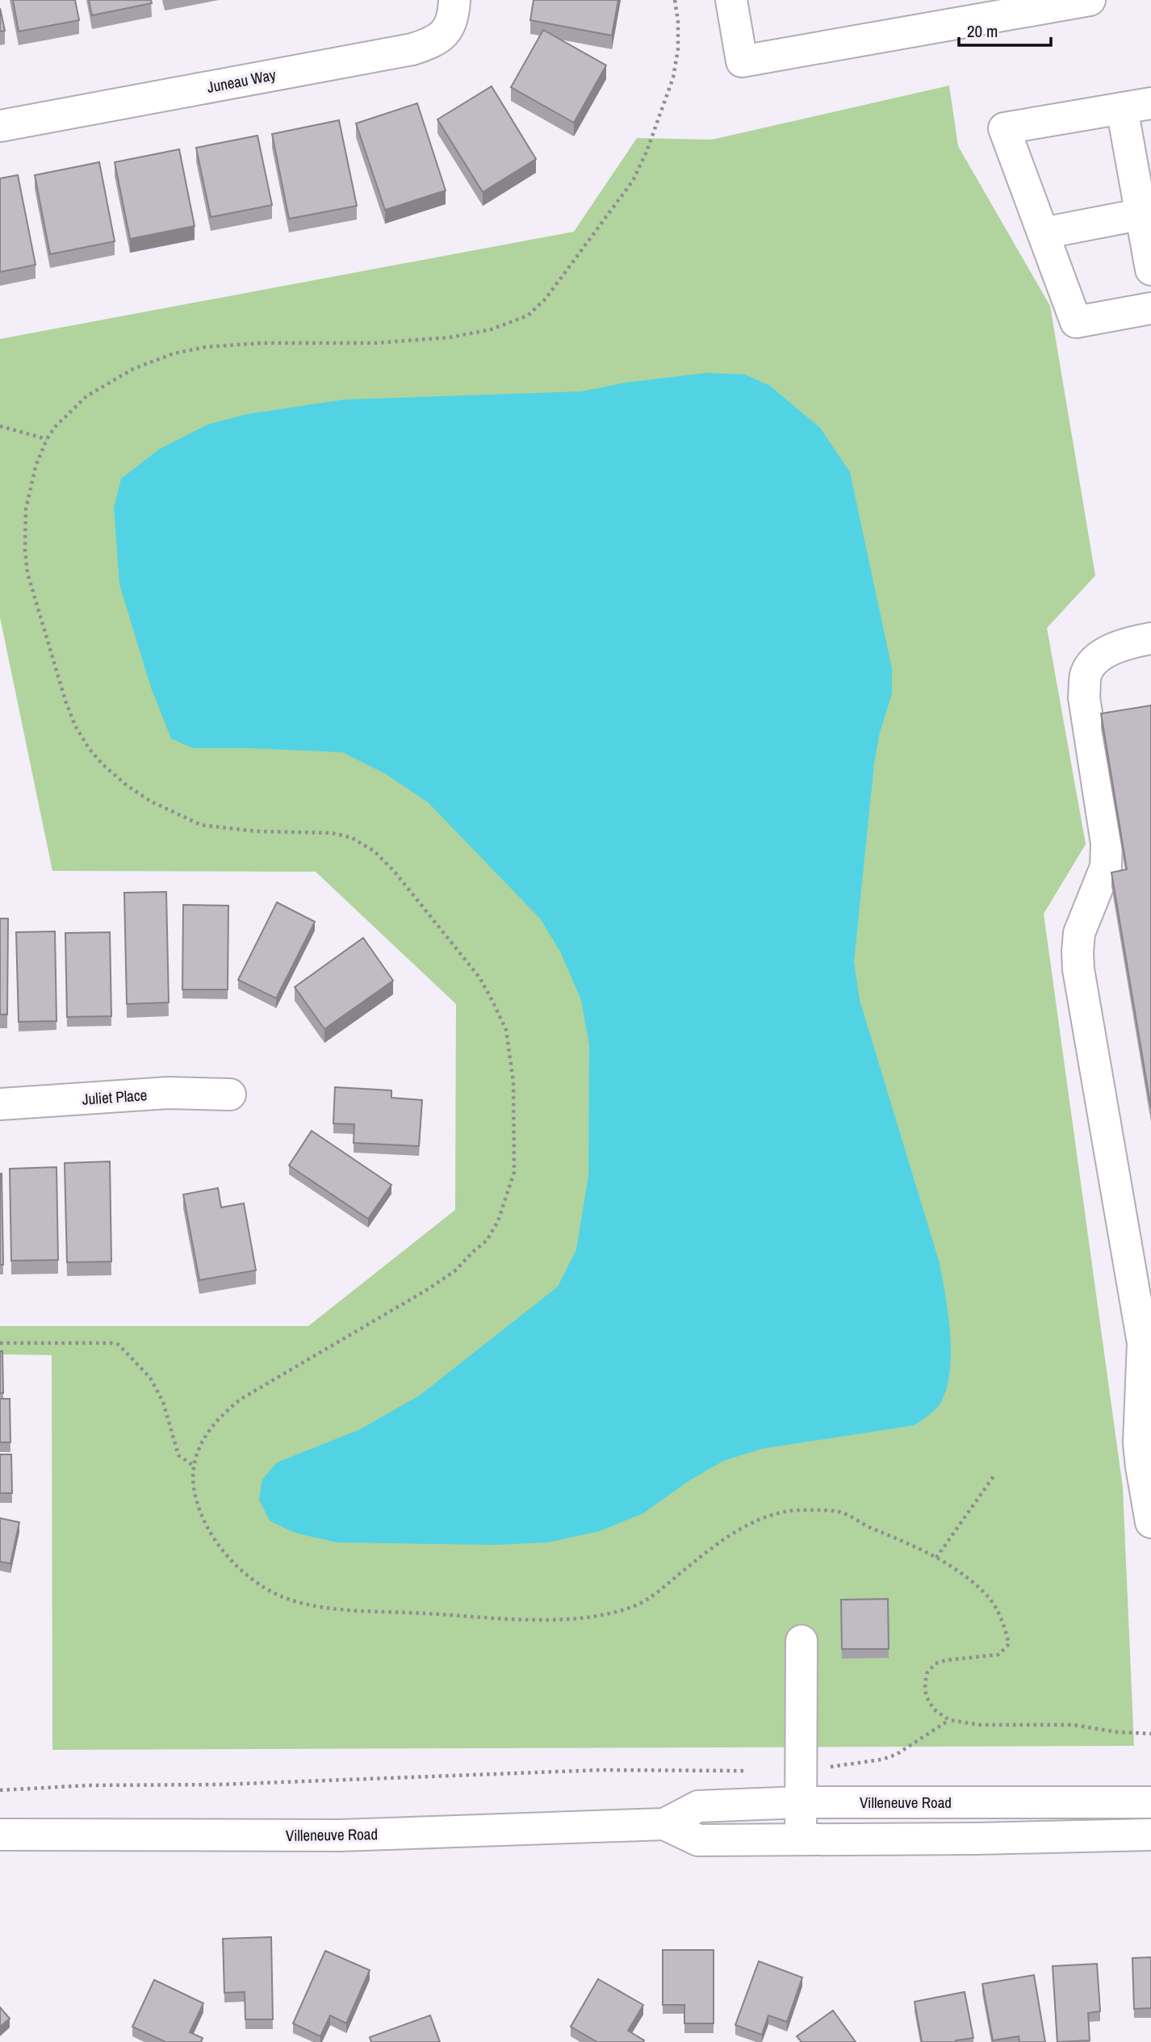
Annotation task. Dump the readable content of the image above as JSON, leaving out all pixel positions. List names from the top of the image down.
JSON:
{
  "streets": {
    "main road": ["Juneau Way", "Juliet Place", "Villeneuve Road"]
  },
  "scale_bar": "20 m"
}
